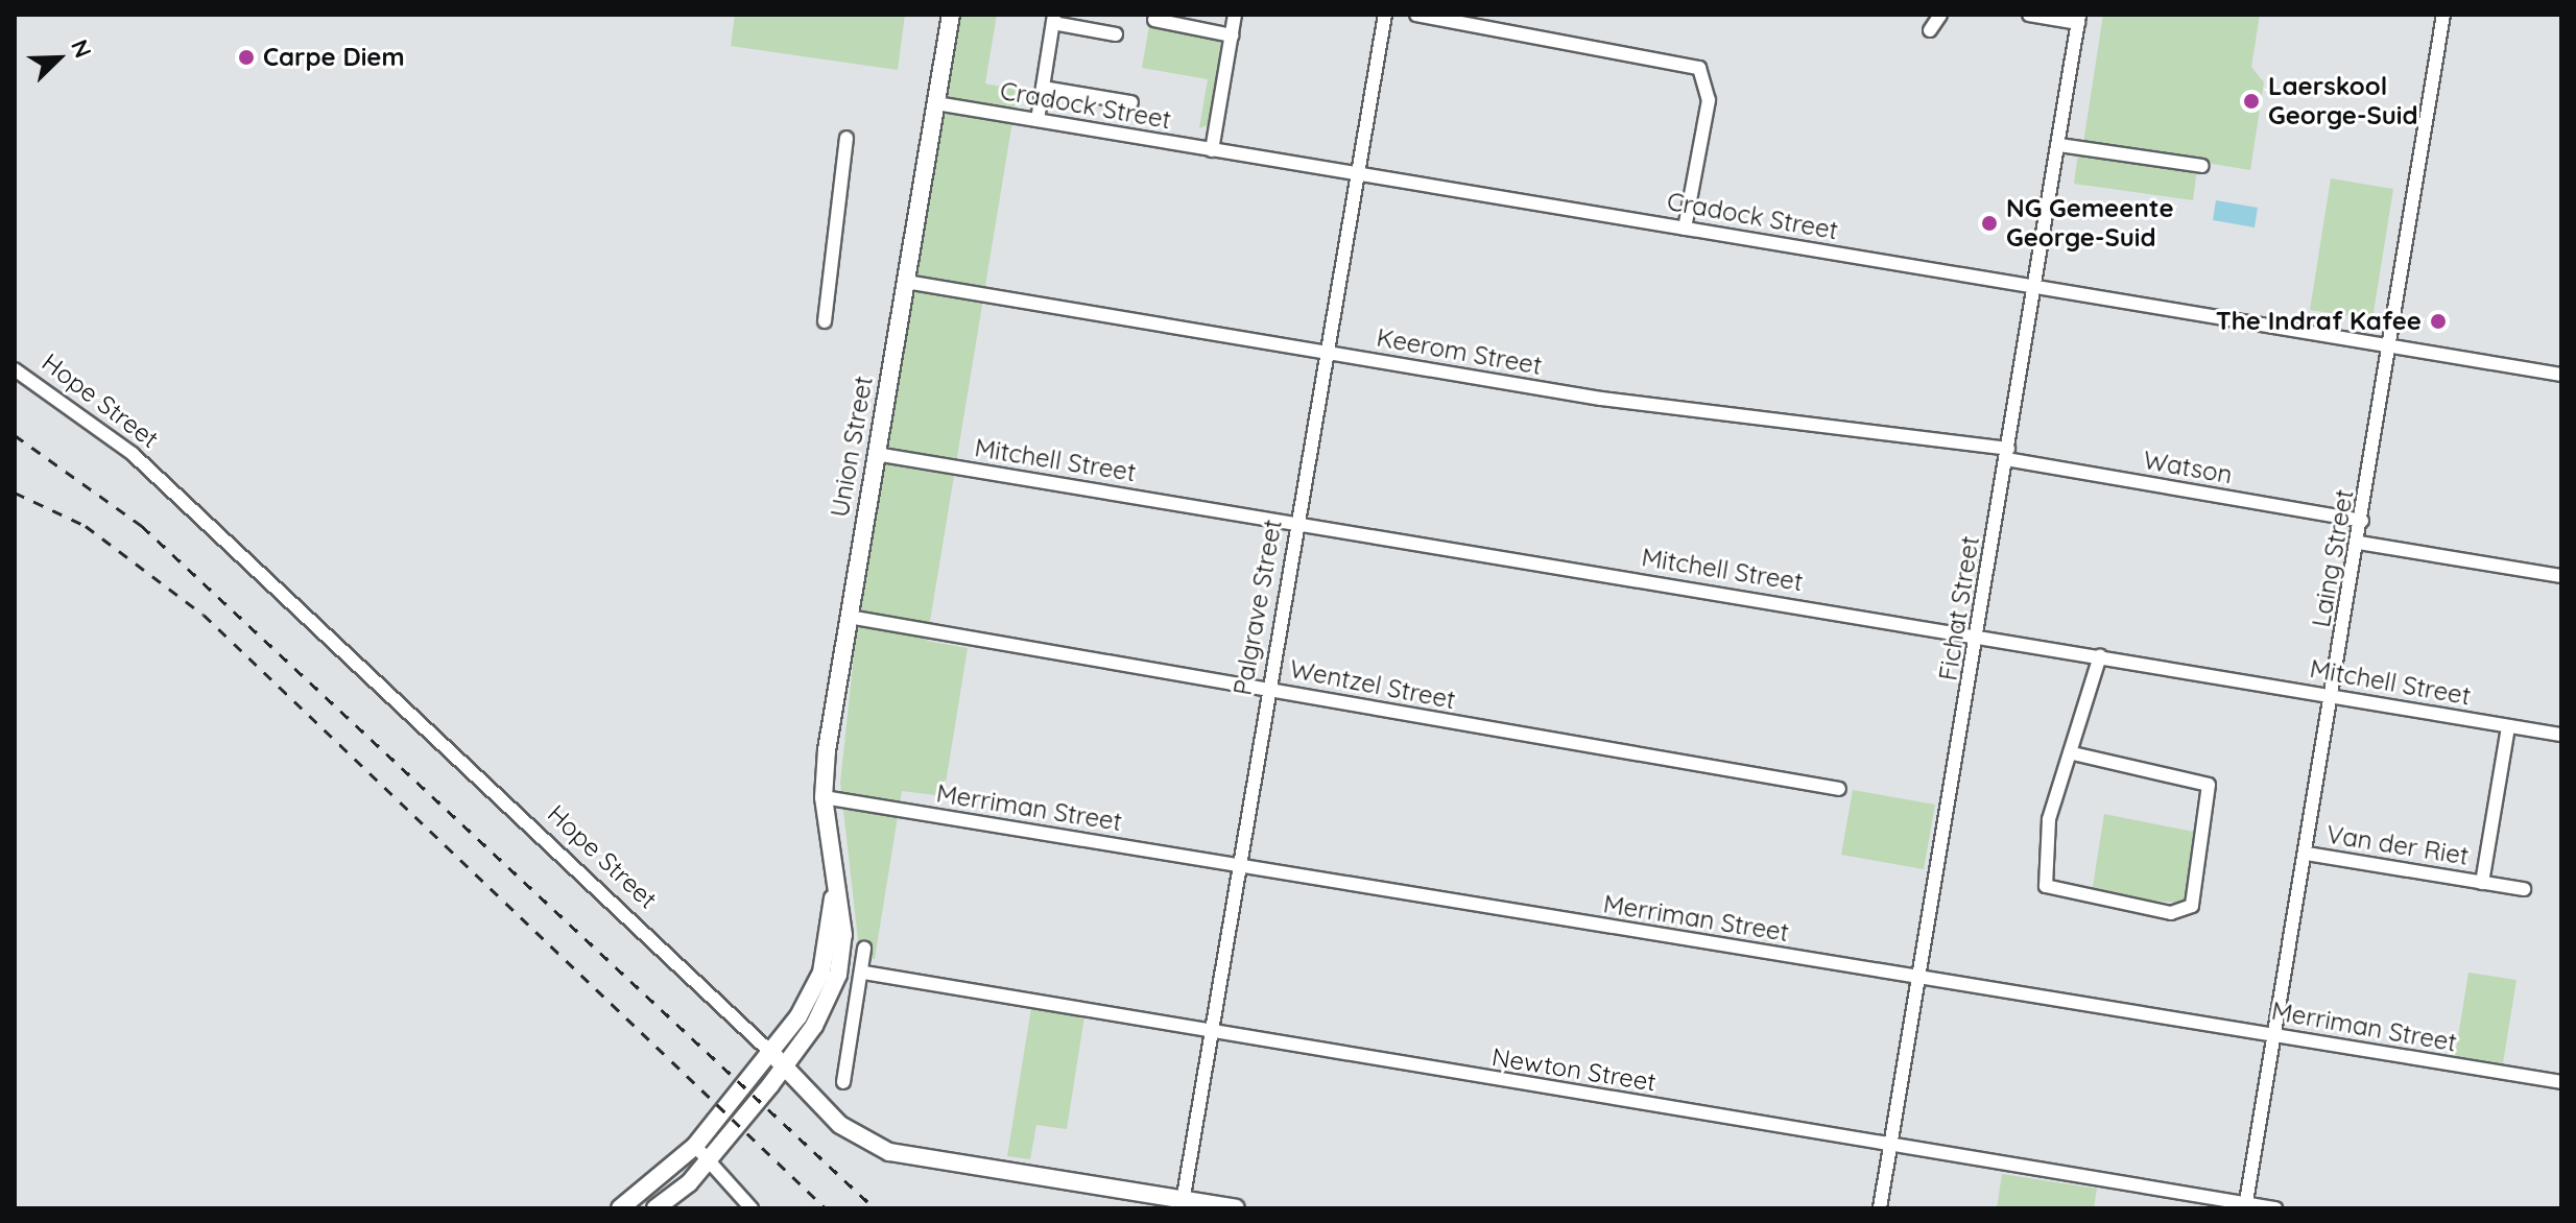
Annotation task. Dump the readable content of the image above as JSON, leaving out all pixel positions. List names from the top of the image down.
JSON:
{
  "streets": {
    "street": [
      "Cradock Street",
      "Keerom Street",
      "Hope Street",
      "Union Street",
      "Mitchell Street",
      "Watson",
      "Laing Street",
      "Palgrave Street",
      "Fichat Street",
      "Wentzel Street",
      "Merriman Street",
      "Van der Riet",
      "Newton Street"
    ]
  },
  "crossings": [
    ["Cradock Street", "Union Street"],
    ["Cradock Street", "Laing Street"],
    ["Cradock Street", "Palgrave Street"],
    ["Cradock Street", "Fichat Street"],
    ["Keerom Street", "Union Street"],
    ["Keerom Street", "Watson"],
    ["Keerom Street", "Palgrave Street"],
    ["Keerom Street", "Fichat Street"],
    ["Hope Street", "Union Street"],
    ["Hope Street", "Palgrave Street"],
    ["Union Street", "Mitchell Street"],
    ["Union Street", "Wentzel Street"],
    ["Union Street", "Merriman Street"],
    ["Mitchell Street", "Laing Street"],
    ["Mitchell Street", "Palgrave Street"],
    ["Mitchell Street", "Fichat Street"],
    ["Mitchell Street", "Van der Riet"],
    ["Watson", "Laing Street"],
    ["Watson", "Fichat Street"],
    ["Laing Street", "Merriman Street"],
    ["Laing Street", "Van der Riet"],
    ["Laing Street", "Newton Street"],
    ["Palgrave Street", "Wentzel Street"],
    ["Palgrave Street", "Merriman Street"],
    ["Palgrave Street", "Newton Street"],
    ["Fichat Street", "Merriman Street"],
    ["Fichat Street", "Newton Street"]
  ],
  "places": [
    "Carpe Diem",
    "Laerskool George-Suid",
    "NG Gemeente George-Suid",
    "The Indraf Kafee"
  ],
  "north": "top right"
}
